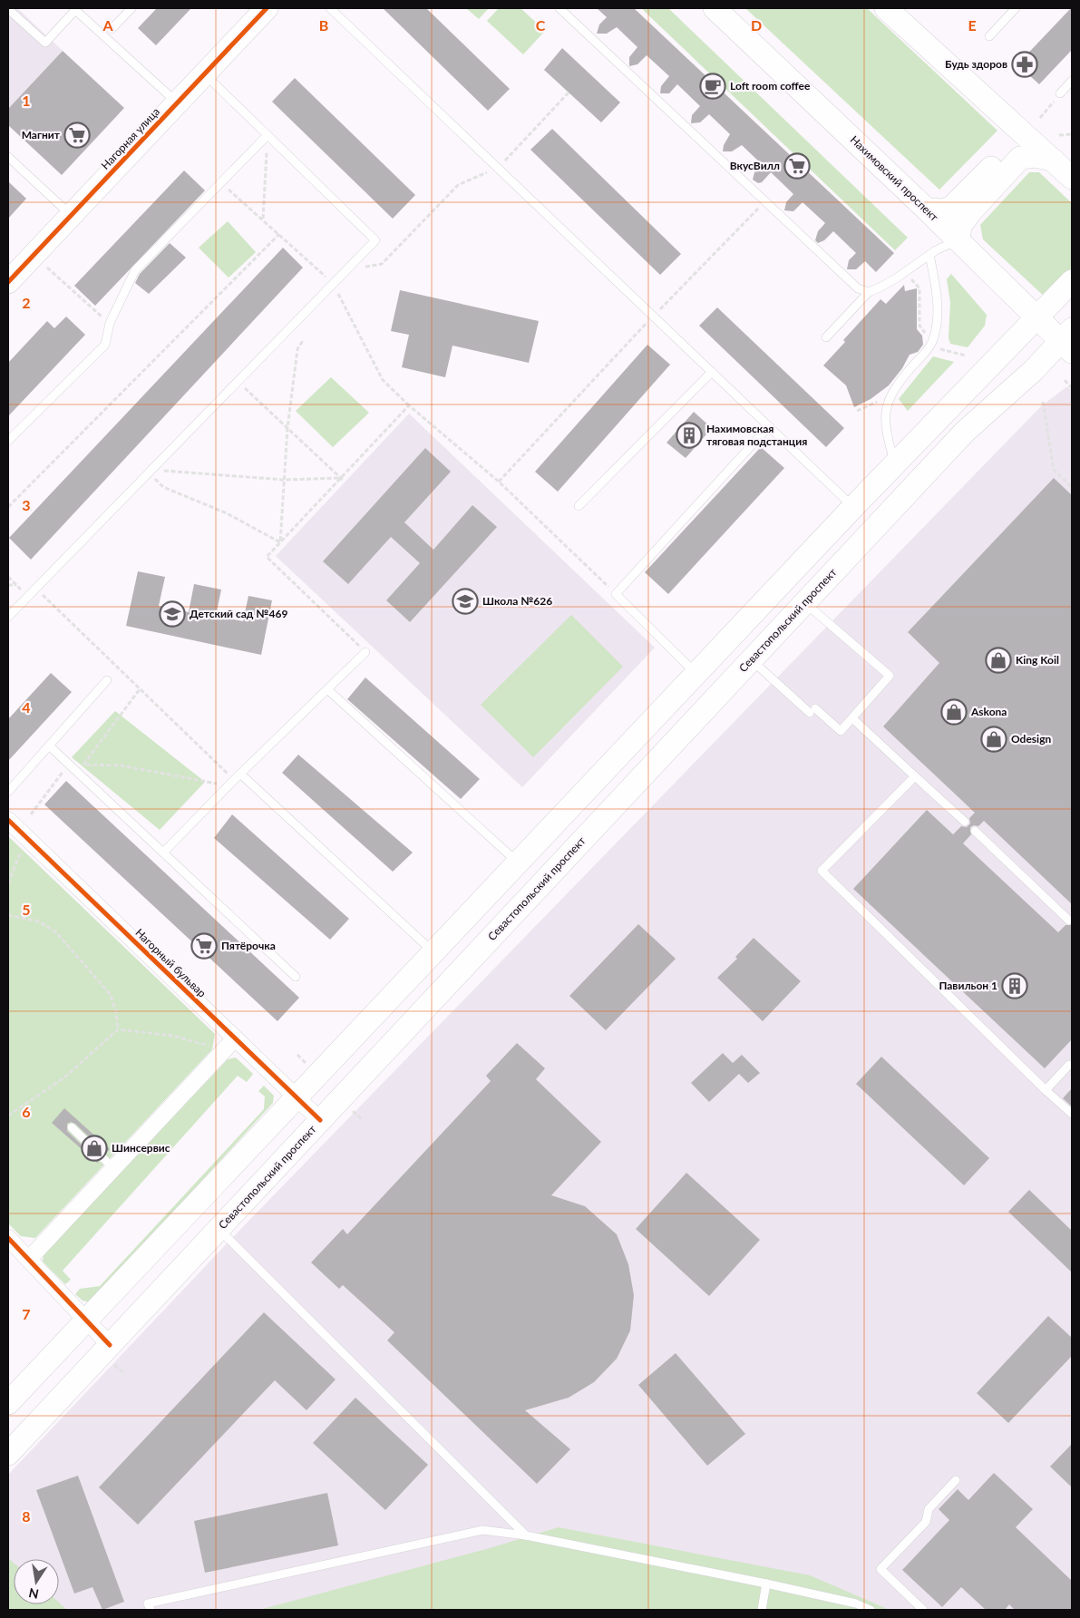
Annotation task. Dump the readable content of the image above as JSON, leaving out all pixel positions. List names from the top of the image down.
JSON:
{
  "streets": {
    "main road": ["Нагорная улица", "Нахимовский проспект", "Севастопольский проспект"],
    "street": ["Нагорный бульвар"]
  },
  "crossings": [
    ["Нахимовский проспект", "Севастопольский проспект"],
    ["Севастопольский проспект", "Нагорный бульвар"]
  ],
  "places": {
    "pharmacy": ["Будь здоров"],
    "cafe": ["Loft room coffee"],
    "supermarket": ["Магнит", "ВкусВилл", "Пятёрочка"],
    "building": ["Нахимовская тяговая подстанция", "Павильон 1"],
    "school or university": ["Школа №626", "Детский сад №469"],
    "shop": [
      "King Koil",
      "Askona",
      "Odesign",
      "Шинсервис"
    ]
  },
  "north": "bottom",
  "grid": {
    "columns": [
      "A",
      "B",
      "C",
      "D",
      "E"
    ],
    "rows": [
      "1",
      "2",
      "3",
      "4",
      "5",
      "6",
      "7",
      "8"
    ]
  }
}
